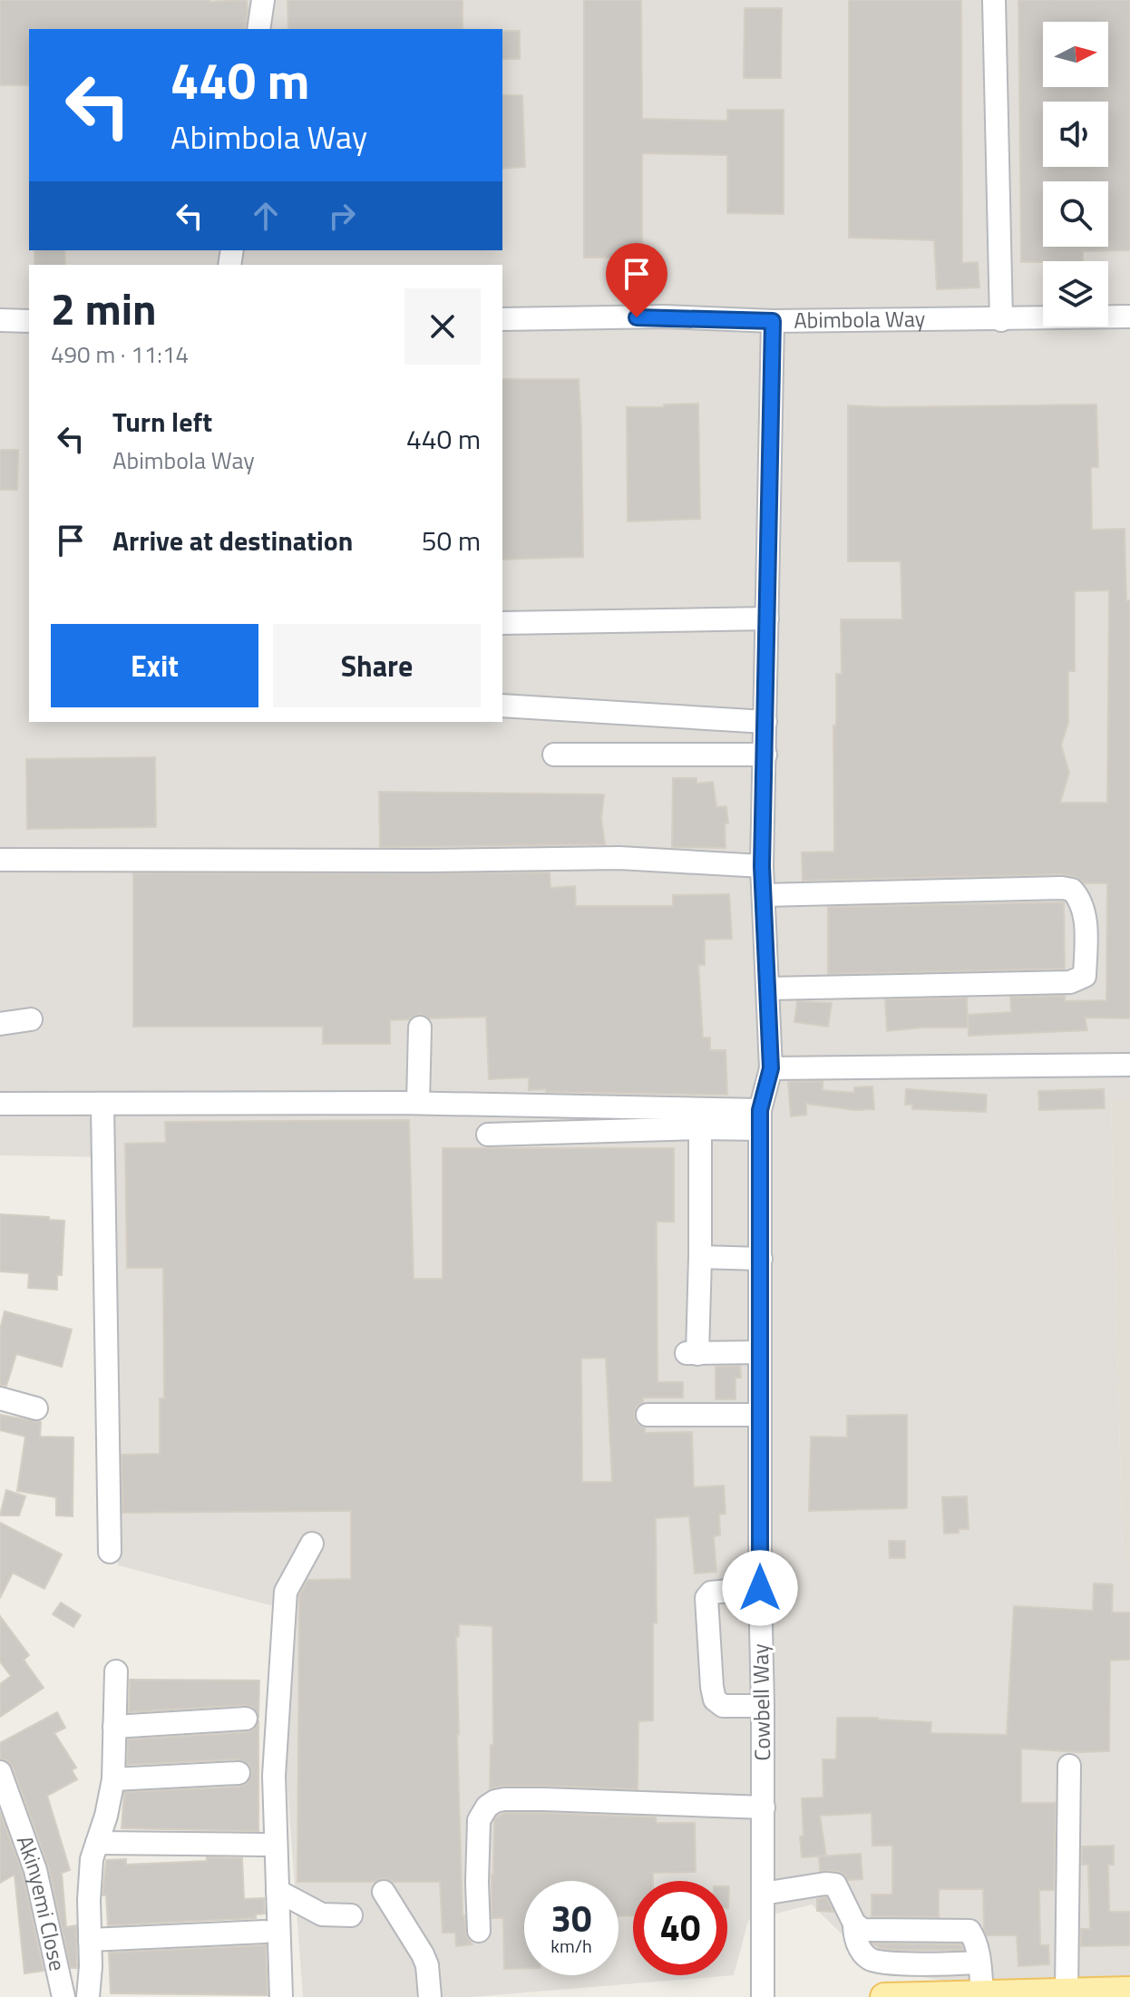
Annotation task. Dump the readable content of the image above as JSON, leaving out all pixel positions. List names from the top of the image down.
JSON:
{
  "streets": {
    "street": ["Abimbola Way", "Cowbell Way", "Akinyemi Close"]
  },
  "crossings": [
    ["Abimbola Way", "Cowbell Way"]
  ],
  "north": "right",
  "page": {
    "turn": ["440 m", "Abimbola Way"],
    "heading": ["2 min", "490 m · 11:14"],
    "list": [
      {
        "name": "Turn left",
        "note": "Abimbola Way",
        "value": "440 m"
      },
      {
        "name": "Arrive at destination",
        "value": "50 m"
      }
    ],
    "buttons": ["Exit", "Share"],
    "speed": "30 km/h",
    "limit": "40"
  }
}
